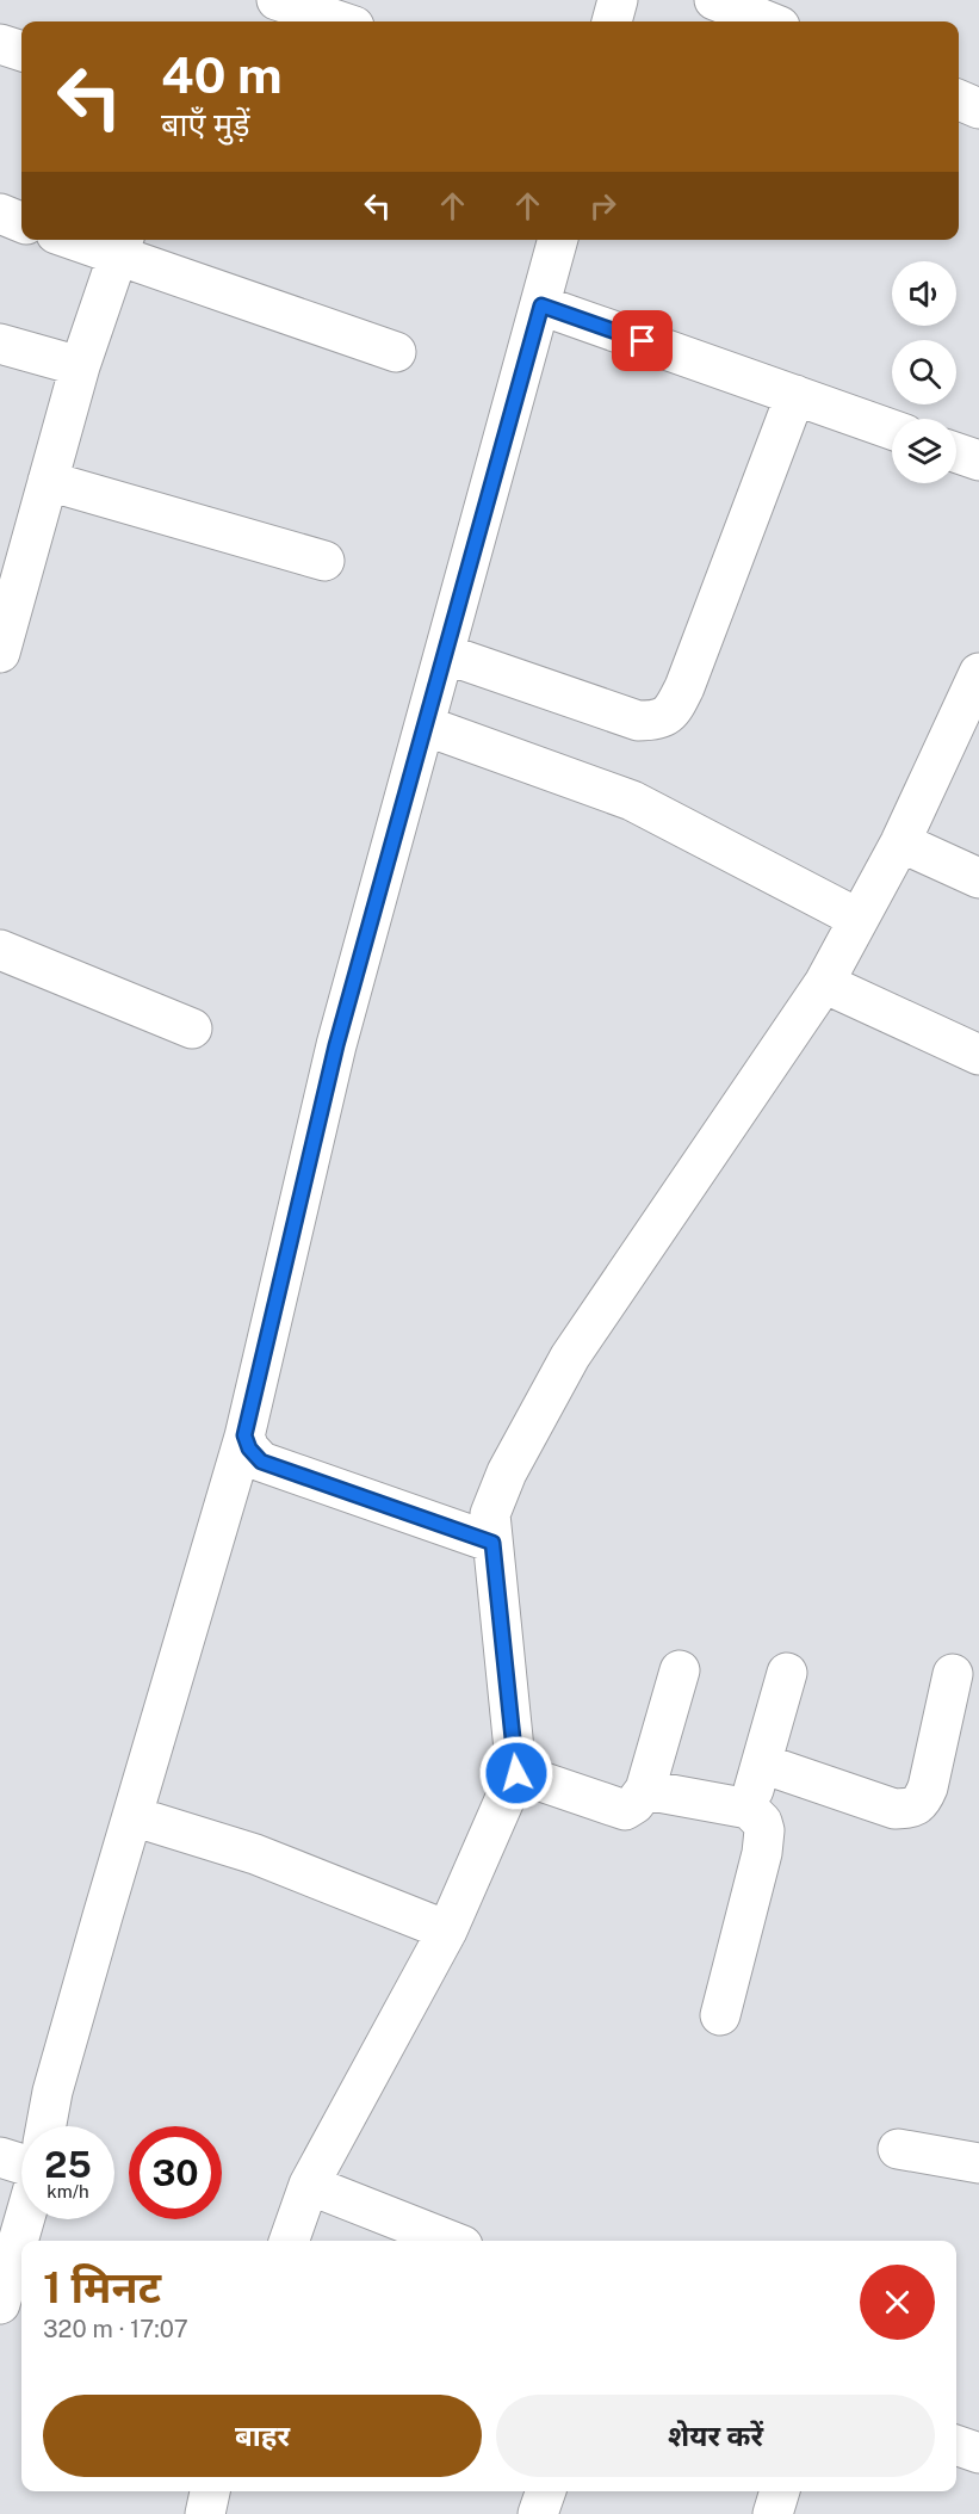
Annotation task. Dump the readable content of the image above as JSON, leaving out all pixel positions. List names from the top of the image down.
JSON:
{
  "page": {
    "turn": ["40 m", "बाएँ मुड़ें"],
    "speed": "25 km/h",
    "limit": "30",
    "heading": ["1 मिनट", "320 m · 17:07"],
    "buttons": ["बाहर", "शेयर करें"]
  }
}
